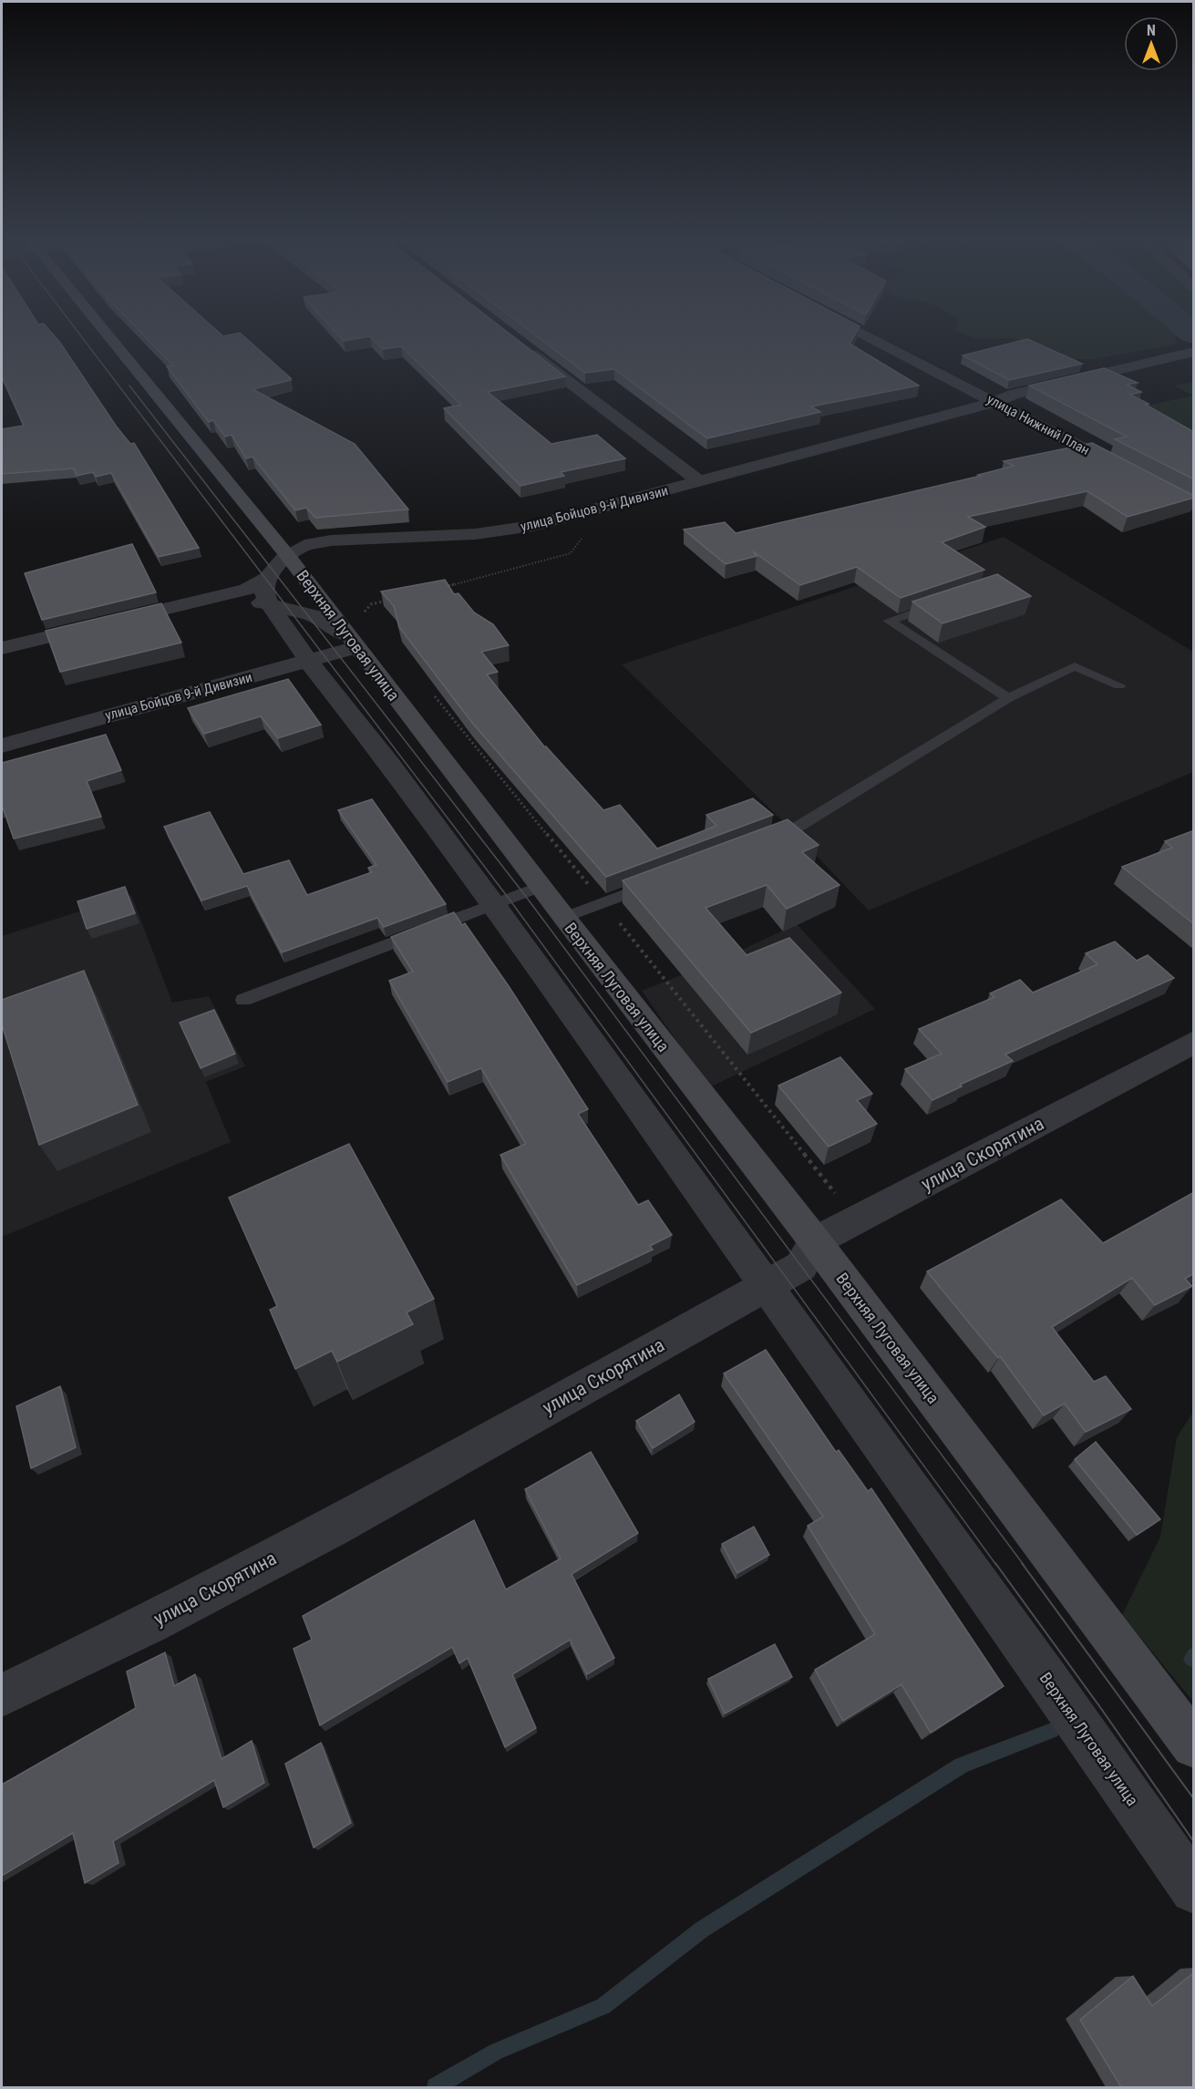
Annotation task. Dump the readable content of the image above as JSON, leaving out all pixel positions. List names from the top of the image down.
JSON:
{
  "streets": {
    "main road": ["Верхняя Луговая улица"],
    "street": ["улица Нижний План", "улица Бойцов 9-й Дивизии", "улица Скорятина"]
  },
  "crossings": [
    ["улица Нижний План", "улица Бойцов 9-й Дивизии"],
    ["улица Бойцов 9-й Дивизии", "Верхняя Луговая улица"],
    ["Верхняя Луговая улица", "улица Скорятина"]
  ],
  "north": "top"
}
